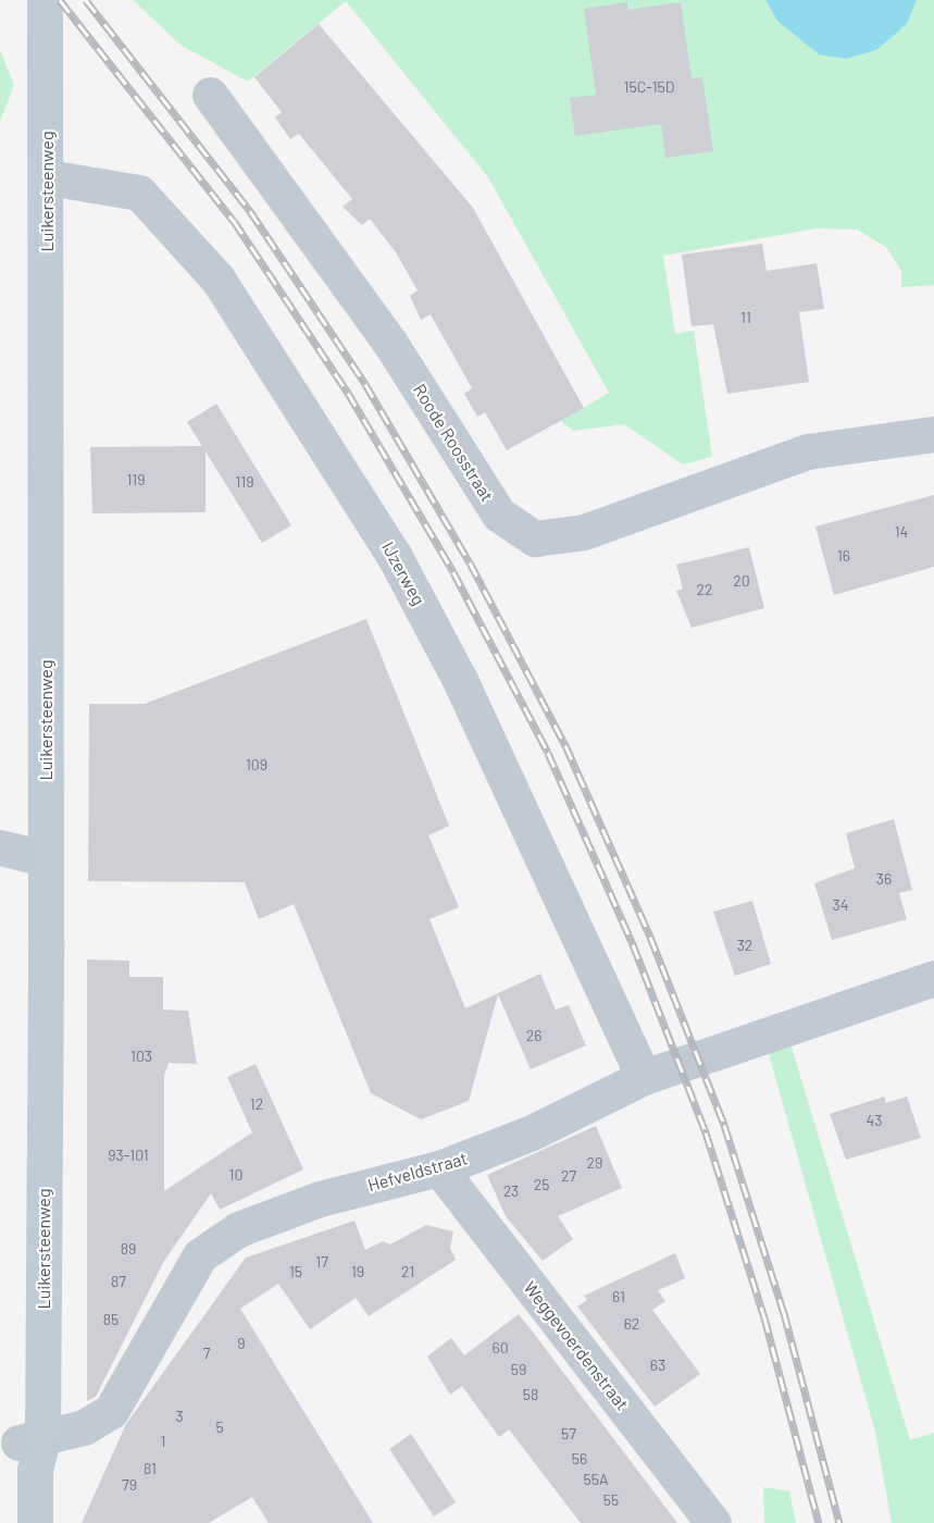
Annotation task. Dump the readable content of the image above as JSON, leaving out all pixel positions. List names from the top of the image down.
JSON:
{
  "streets": {
    "main road": ["Luikersteenweg"],
    "street": [
      "Roode Roosstraat",
      "IJzerweg",
      "Hefveldstraat",
      "Weggevoerdenstraat"
    ]
  },
  "crossings": [
    ["Luikersteenweg", "IJzerweg"],
    ["Luikersteenweg", "Hefveldstraat"],
    ["IJzerweg", "Hefveldstraat"],
    ["Hefveldstraat", "Weggevoerdenstraat"]
  ],
  "house_numbers": [
    "15C-15D",
    "11",
    "119",
    "119",
    "14",
    "16",
    "20",
    "22",
    "109",
    "36",
    "34",
    "32",
    "26",
    "103",
    "12",
    "43",
    "93-101",
    "29",
    "10",
    "27",
    "25",
    "23",
    "89",
    "17",
    "15",
    "19",
    "21",
    "87",
    "61",
    "85",
    "62",
    "9",
    "60",
    "7",
    "63",
    "59",
    "58",
    "3",
    "5",
    "57",
    "1",
    "56",
    "81",
    "55A",
    "79",
    "55"
  ]
}
